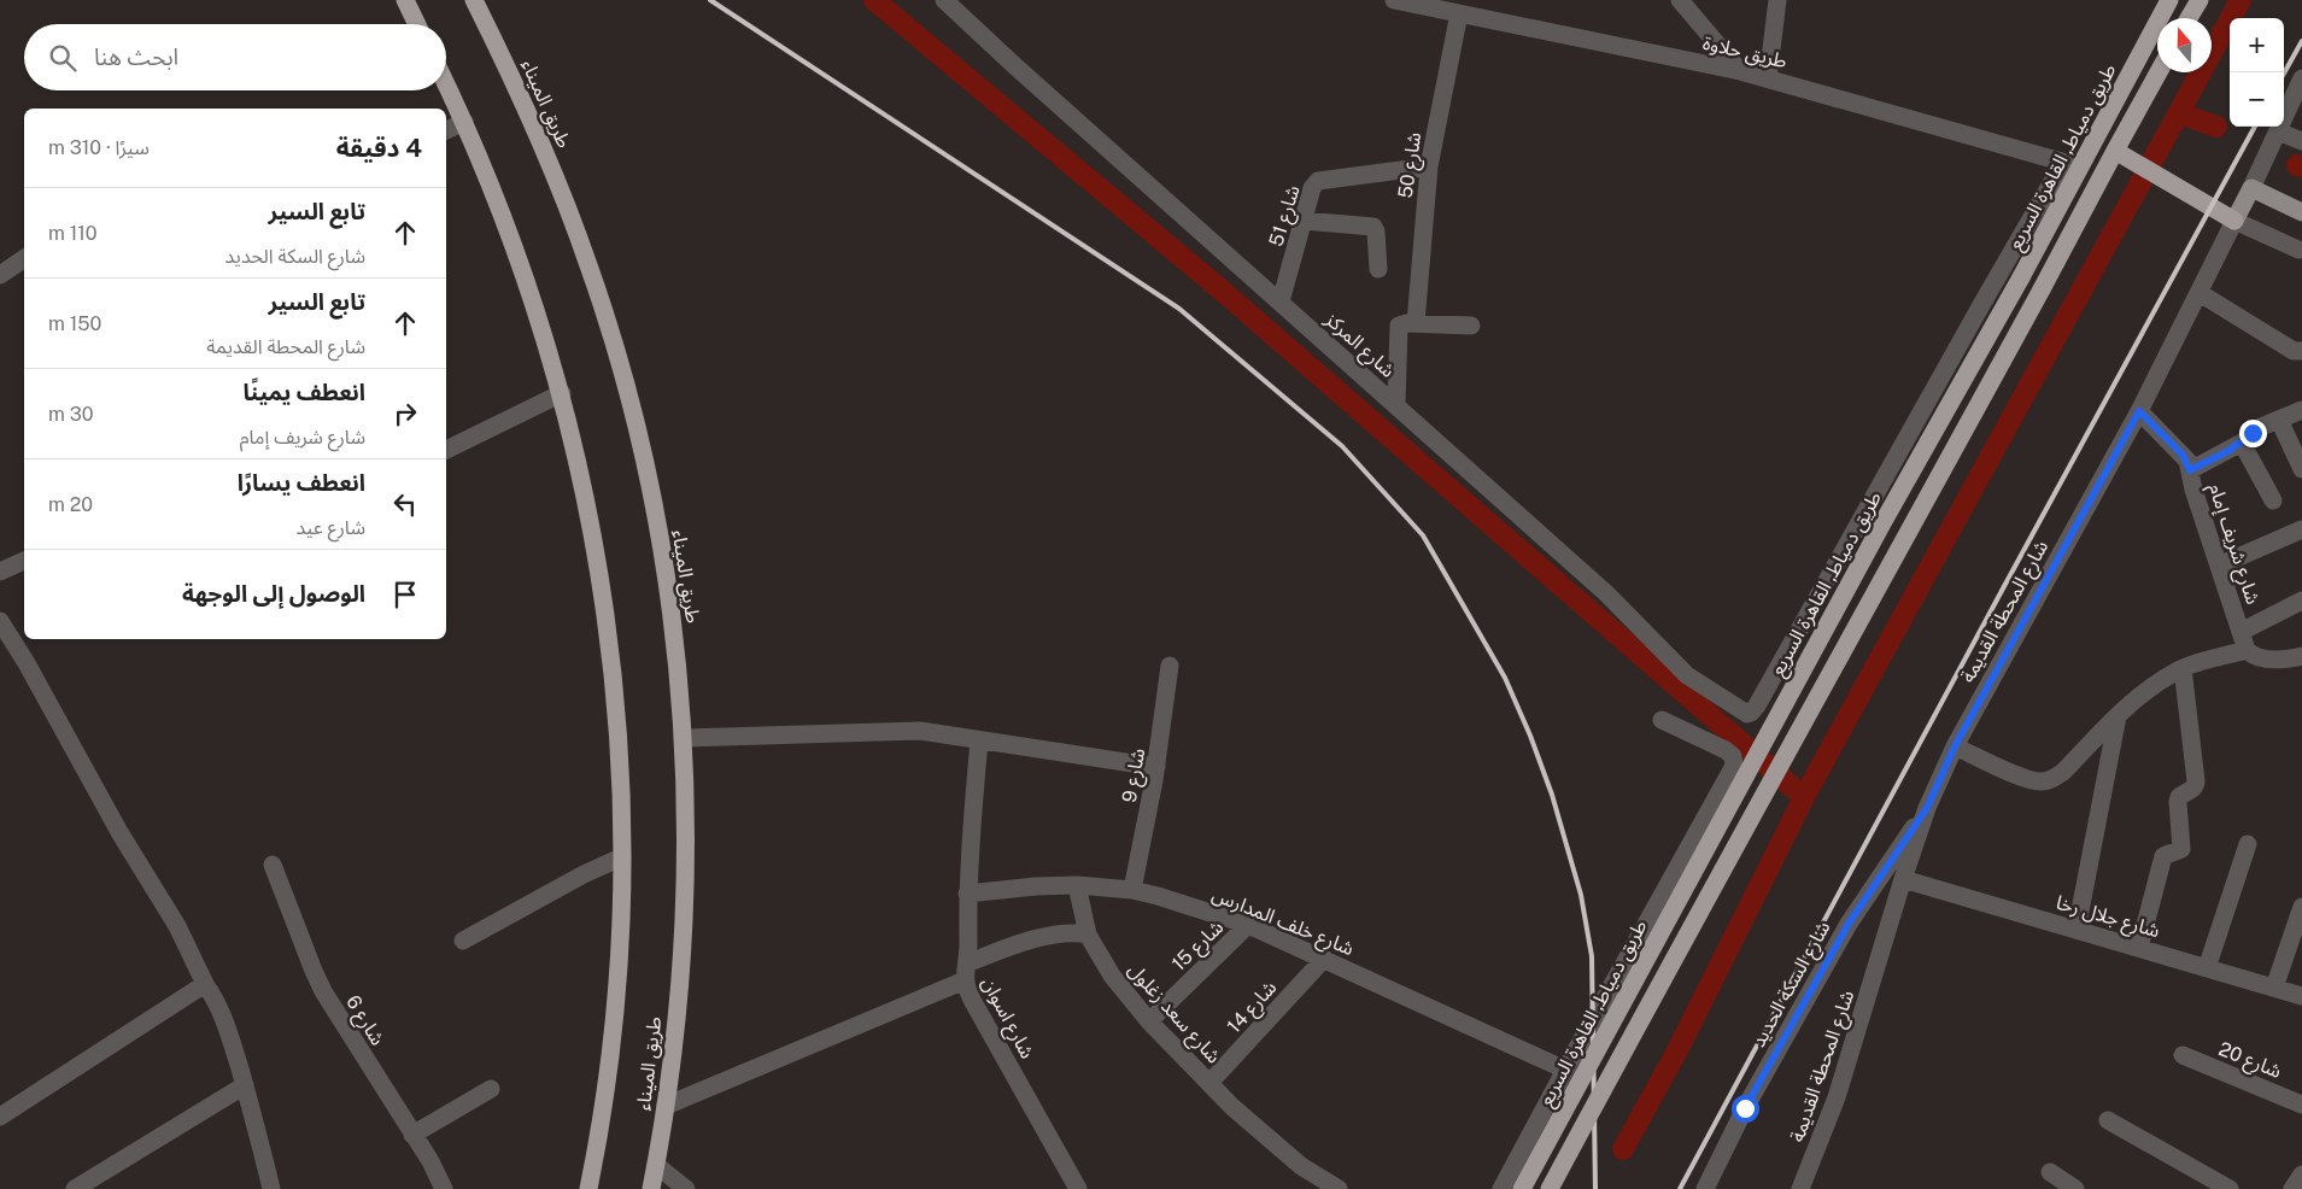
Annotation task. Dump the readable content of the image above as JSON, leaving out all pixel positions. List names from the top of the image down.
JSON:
{
  "streets": {
    "highway": ["طريق الميناء", "طريق دمياط, القاهرة السريع"],
    "main road": ["شارع المحطة القديمة"],
    "street": [
      "طريق حلاوة",
      "شارع 50",
      "شارع 51",
      "شارع المركز",
      "شارع شريف إمام",
      "شارع 9",
      "شارع جلال رخا",
      "شارع خلف المدارس",
      "شارع 15",
      "شارع السكة الحديد",
      "شارع 14",
      "شارع سعد زغلول",
      "شارع اسوان",
      "شارع 6",
      "شارع 20"
    ]
  },
  "crossings": [
    ["طريق حلاوة", "طريق دمياط, القاهرة السريع"],
    ["طريق حلاوة", "شارع 50"],
    ["طريق حلاوة", "شارع المركز"],
    ["طريق دمياط, القاهرة السريع", "شارع المركز"],
    ["شارع 50", "شارع 51"],
    ["شارع 51", "شارع المركز"],
    ["شارع شريف إمام", "شارع المحطة القديمة"],
    ["شارع المحطة القديمة", "شارع جلال رخا"],
    ["شارع المحطة القديمة", "شارع السكة الحديد"],
    ["شارع 9", "شارع خلف المدارس"],
    ["شارع خلف المدارس", "شارع 15"],
    ["شارع خلف المدارس", "شارع 14"],
    ["شارع خلف المدارس", "شارع سعد زغلول"],
    ["شارع خلف المدارس", "شارع اسوان"],
    ["شارع 15", "شارع سعد زغلول"],
    ["شارع 14", "شارع سعد زغلول"]
  ],
  "north": "top",
  "page": {
    "map_buttons": ["+", "−"],
    "search": "ابحث هنا",
    "heading": ["4 دقيقة", "سيرًا · 310 m"],
    "list": [
      ["تابع السير", "شارع السكة الحديد", "110 m"],
      ["تابع السير", "شارع المحطة القديمة", "150 m"],
      ["انعطف يمينًا", "شارع شريف إمام", "30 m"],
      ["انعطف يسارًا", "شارع عيد", "20 m"],
      "الوصول إلى الوجهة"
    ]
  }
}
